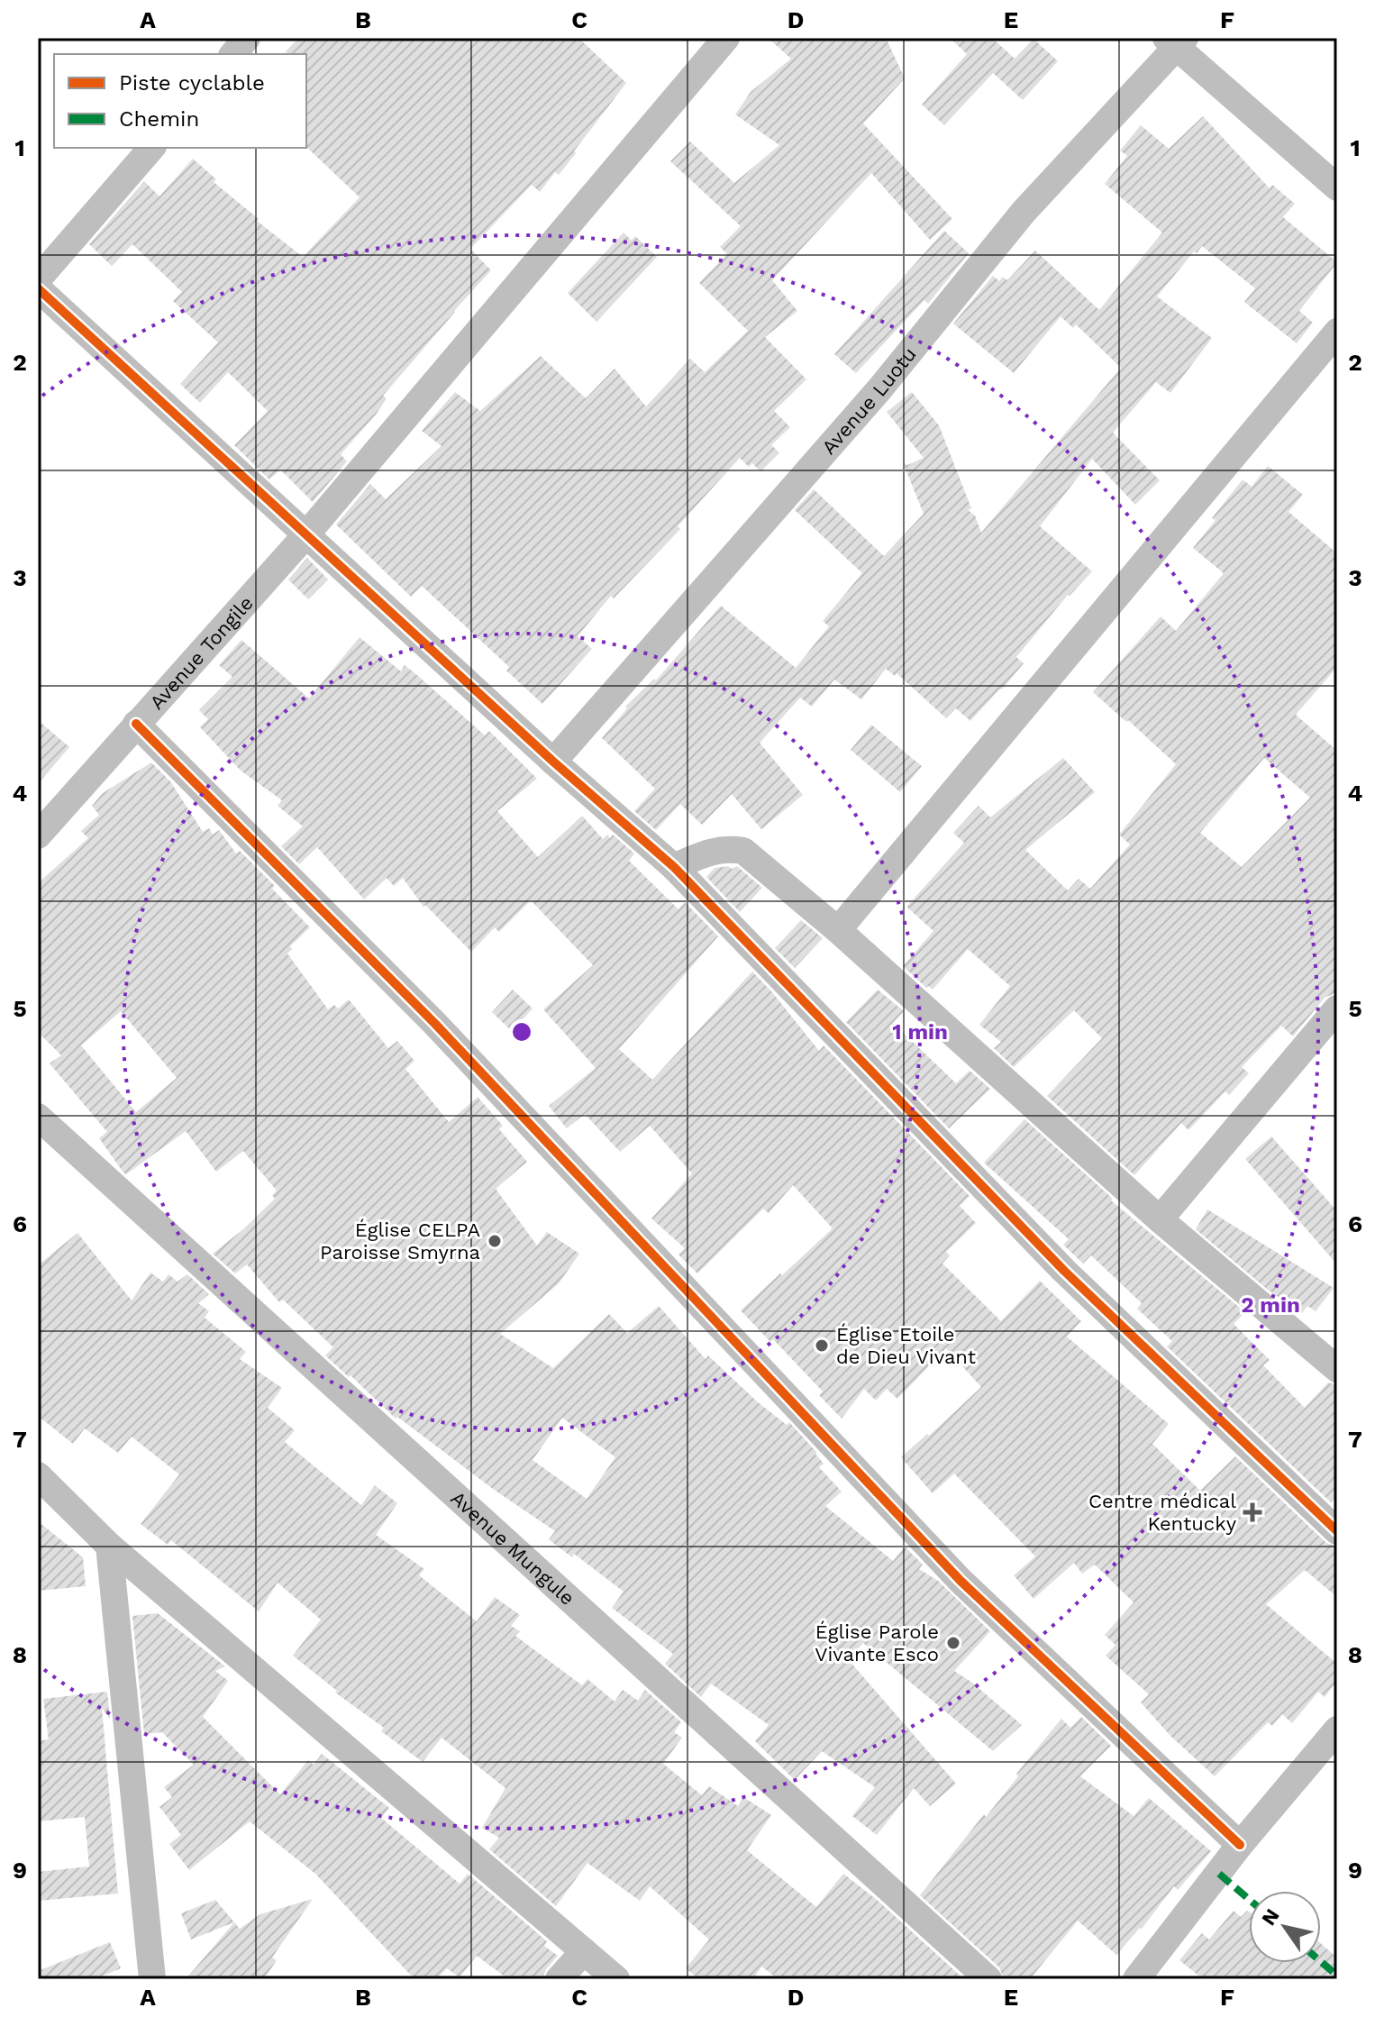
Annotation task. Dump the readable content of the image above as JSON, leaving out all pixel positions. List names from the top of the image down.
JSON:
{
  "streets": {
    "street": ["Avenue Luotu", "Avenue Tongile", "Avenue Mungule"]
  },
  "places": {
    "other": ["Église CELPA Paroisse Smyrna", "Église Etoile de Dieu Vivant", "Église Parole Vivante Esco"],
    "health": ["Centre médical Kentucky"]
  },
  "legend": ["Piste cyclable", "Chemin"],
  "north": "top left",
  "grid": {
    "columns": [
      "A",
      "B",
      "C",
      "D",
      "E",
      "F"
    ],
    "rows": [
      "1",
      "2",
      "3",
      "4",
      "5",
      "6",
      "7",
      "8",
      "9"
    ]
  },
  "rings": ["1 min", "2 min"]
}
